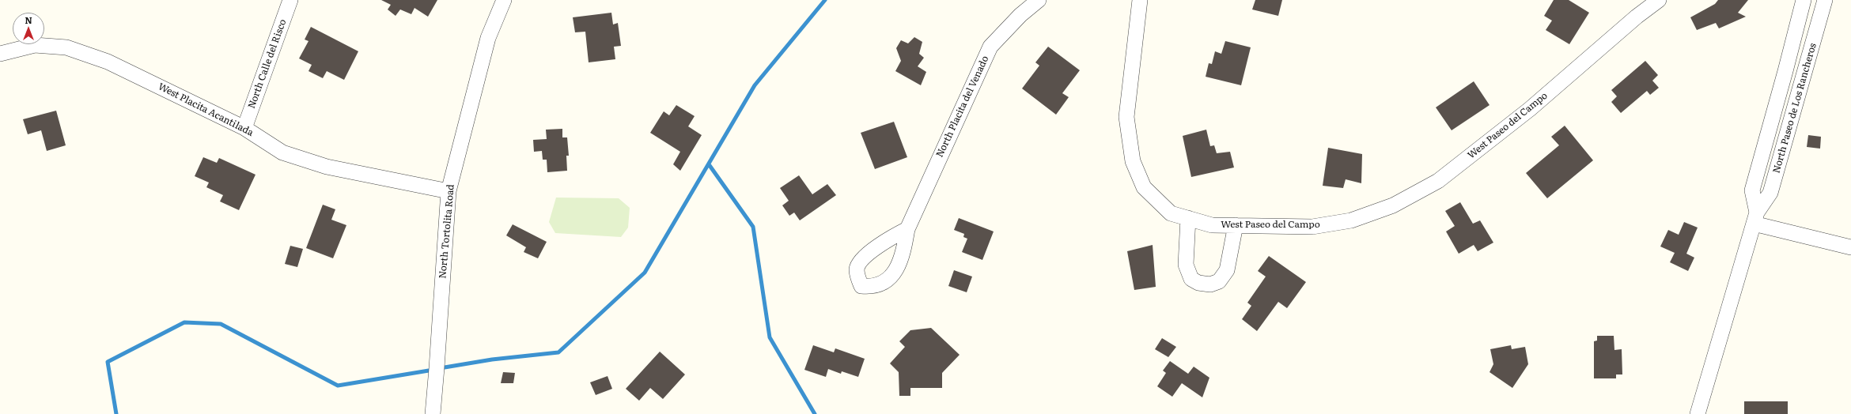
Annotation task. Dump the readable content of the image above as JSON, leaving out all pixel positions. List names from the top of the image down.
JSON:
{
  "streets": {
    "street": [
      "North Calle del Risco",
      "North Placita del Venado",
      "North Paseo de Los Rancheros",
      "West Placita Acantilada",
      "West Paseo del Campo",
      "North Tortolita Road"
    ]
  },
  "crossings": [
    ["North Calle del Risco", "West Placita Acantilada"],
    ["West Placita Acantilada", "North Tortolita Road"]
  ],
  "north": "top"
}
